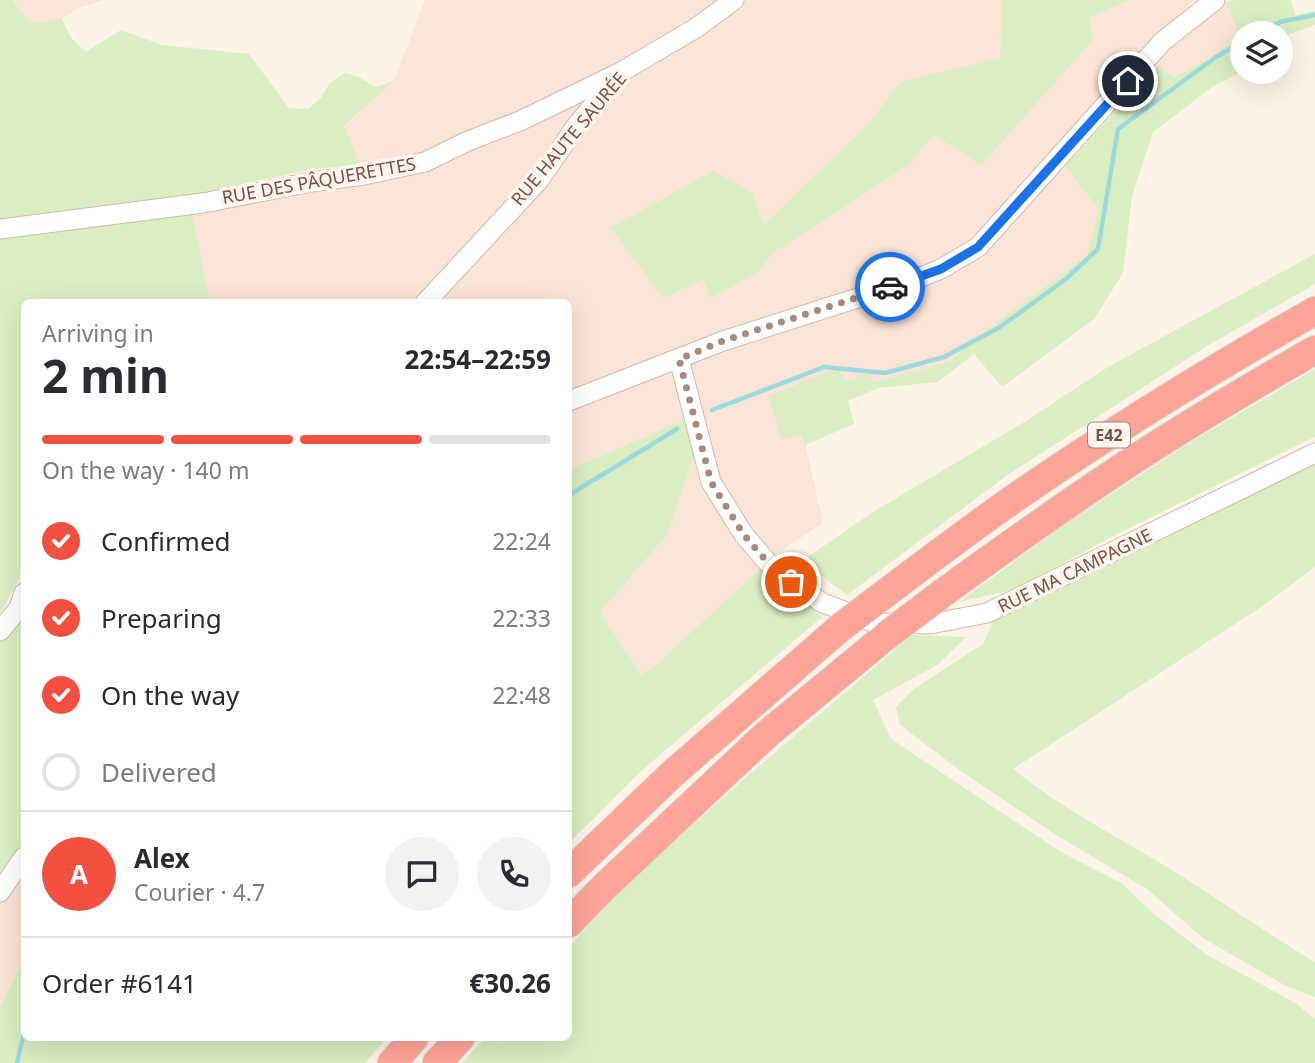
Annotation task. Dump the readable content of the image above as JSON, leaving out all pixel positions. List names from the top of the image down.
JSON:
{
  "streets": {
    "highway": ["E42"],
    "street": ["RUE HAUTE SAURÉE", "RUE DES PÂQUERETTES", "RUE MA CAMPAGNE"]
  },
  "crossings": [
    ["RUE HAUTE SAURÉE", "RUE DES PÂQUERETTES"]
  ],
  "page": {
    "heading": ["2 min", "Arriving in", "22:54–22:59"],
    "panel": [
      "Alex",
      "Courier · 4.7",
      "Order #6141",
      "€30.26"
    ],
    "bar": "On the way · 140 m",
    "list": [
      ["Confirmed", "22:24"],
      ["Preparing", "22:33"],
      ["On the way", "22:48"],
      "Delivered"
    ],
    "round": "A"
  }
}
